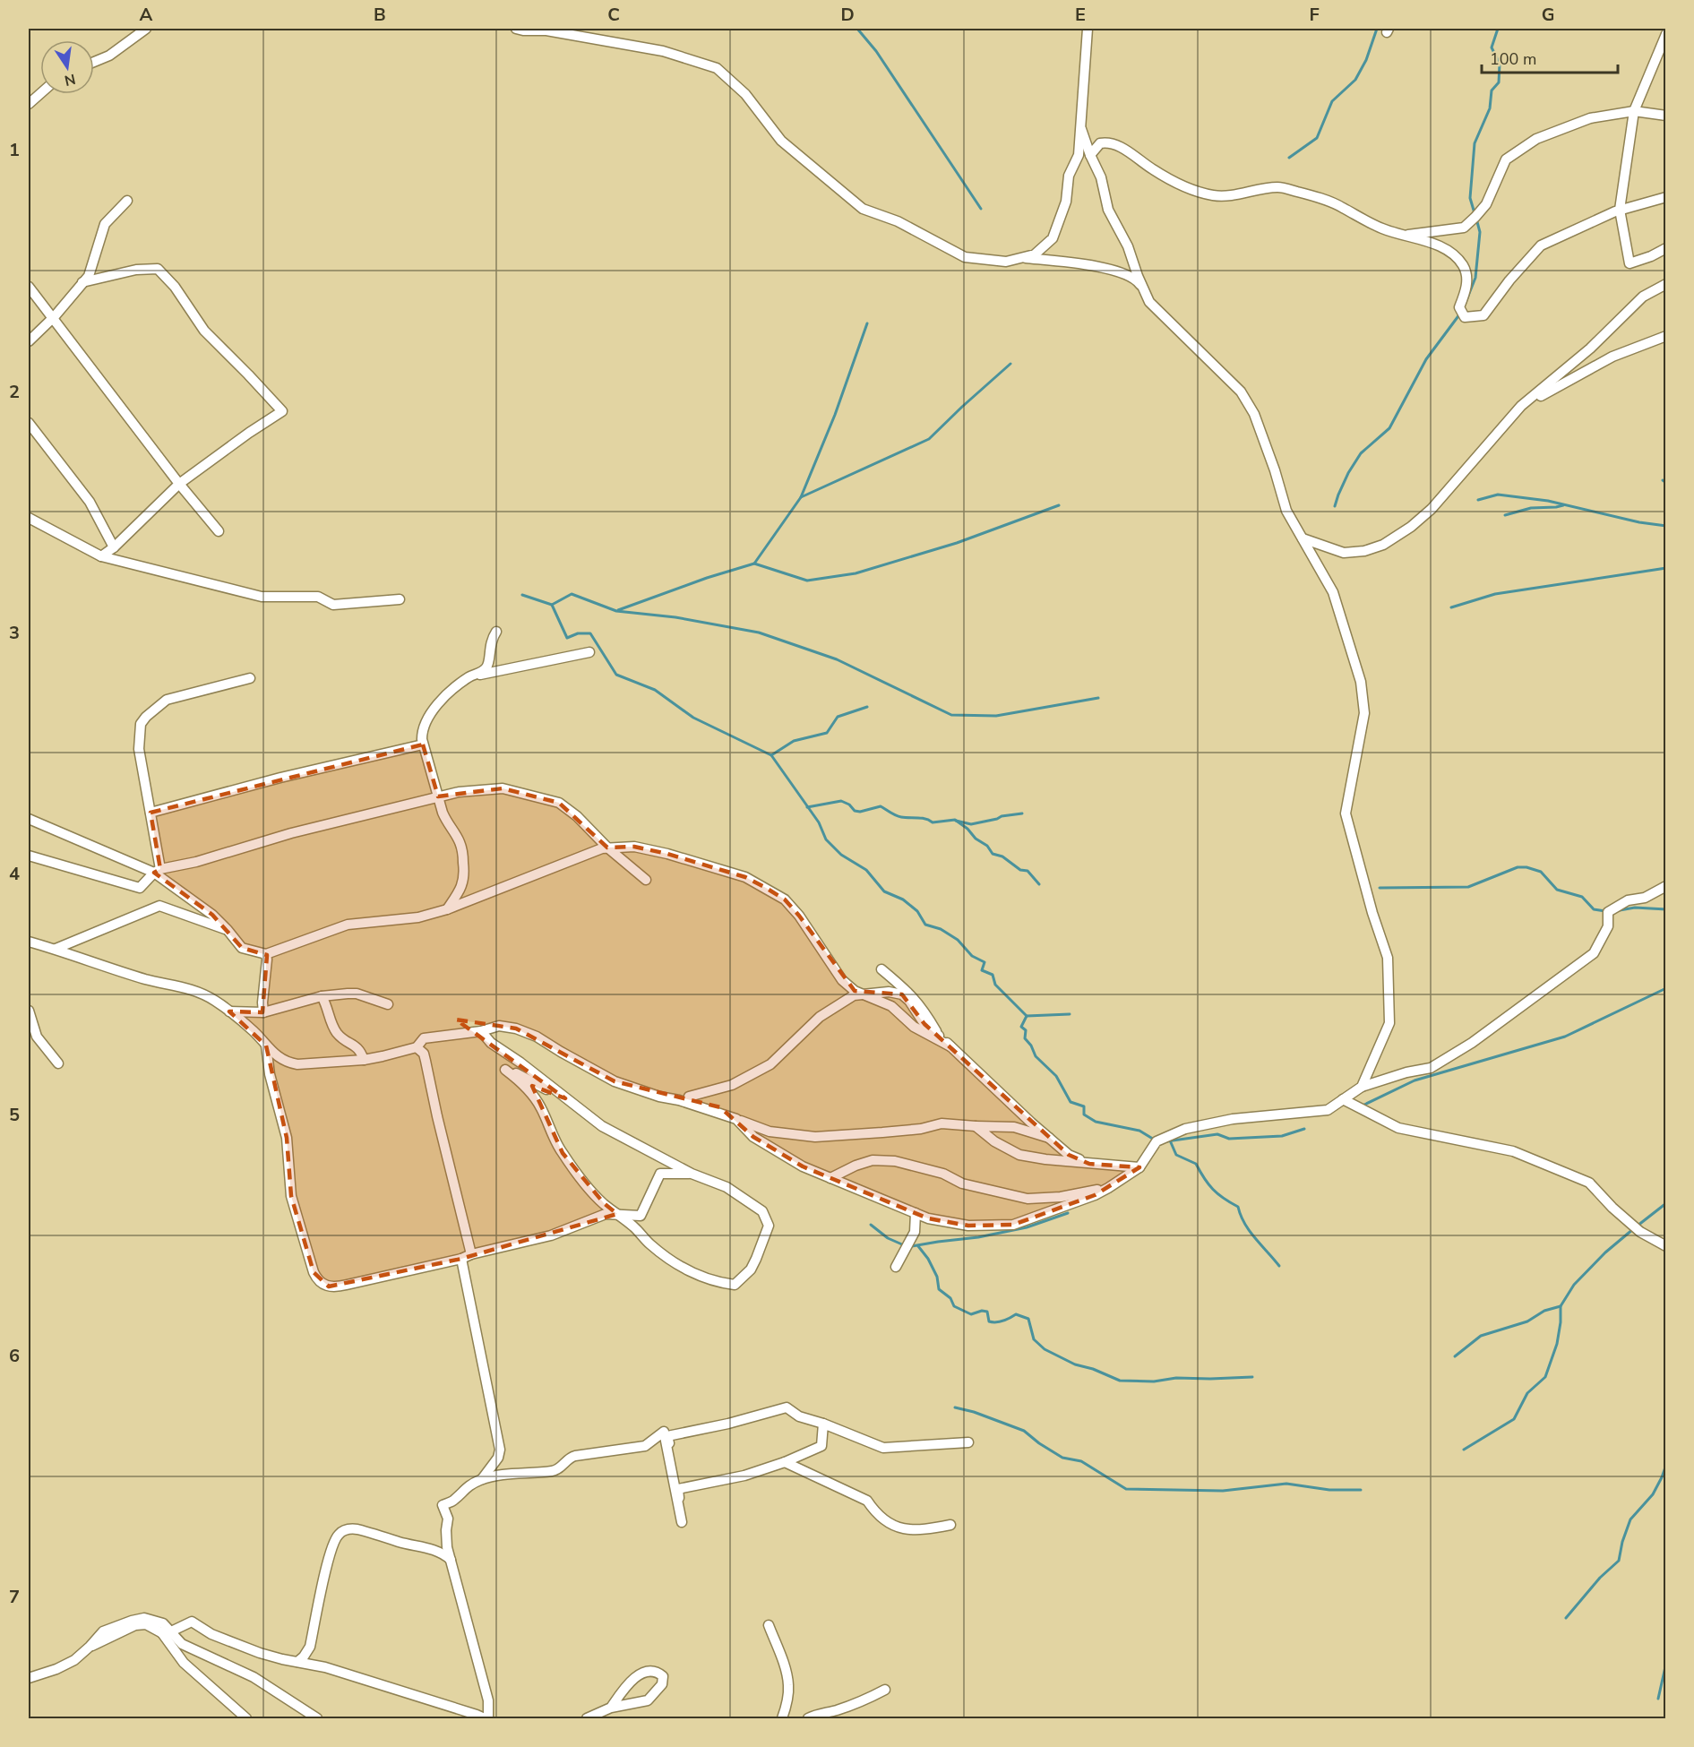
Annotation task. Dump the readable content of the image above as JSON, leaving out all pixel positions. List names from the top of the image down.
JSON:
{
  "scale_bar": "100 m",
  "north": "bottom",
  "grid": {
    "columns": [
      "A",
      "B",
      "C",
      "D",
      "E",
      "F",
      "G"
    ],
    "rows": [
      "1",
      "2",
      "3",
      "4",
      "5",
      "6",
      "7"
    ]
  }
}
